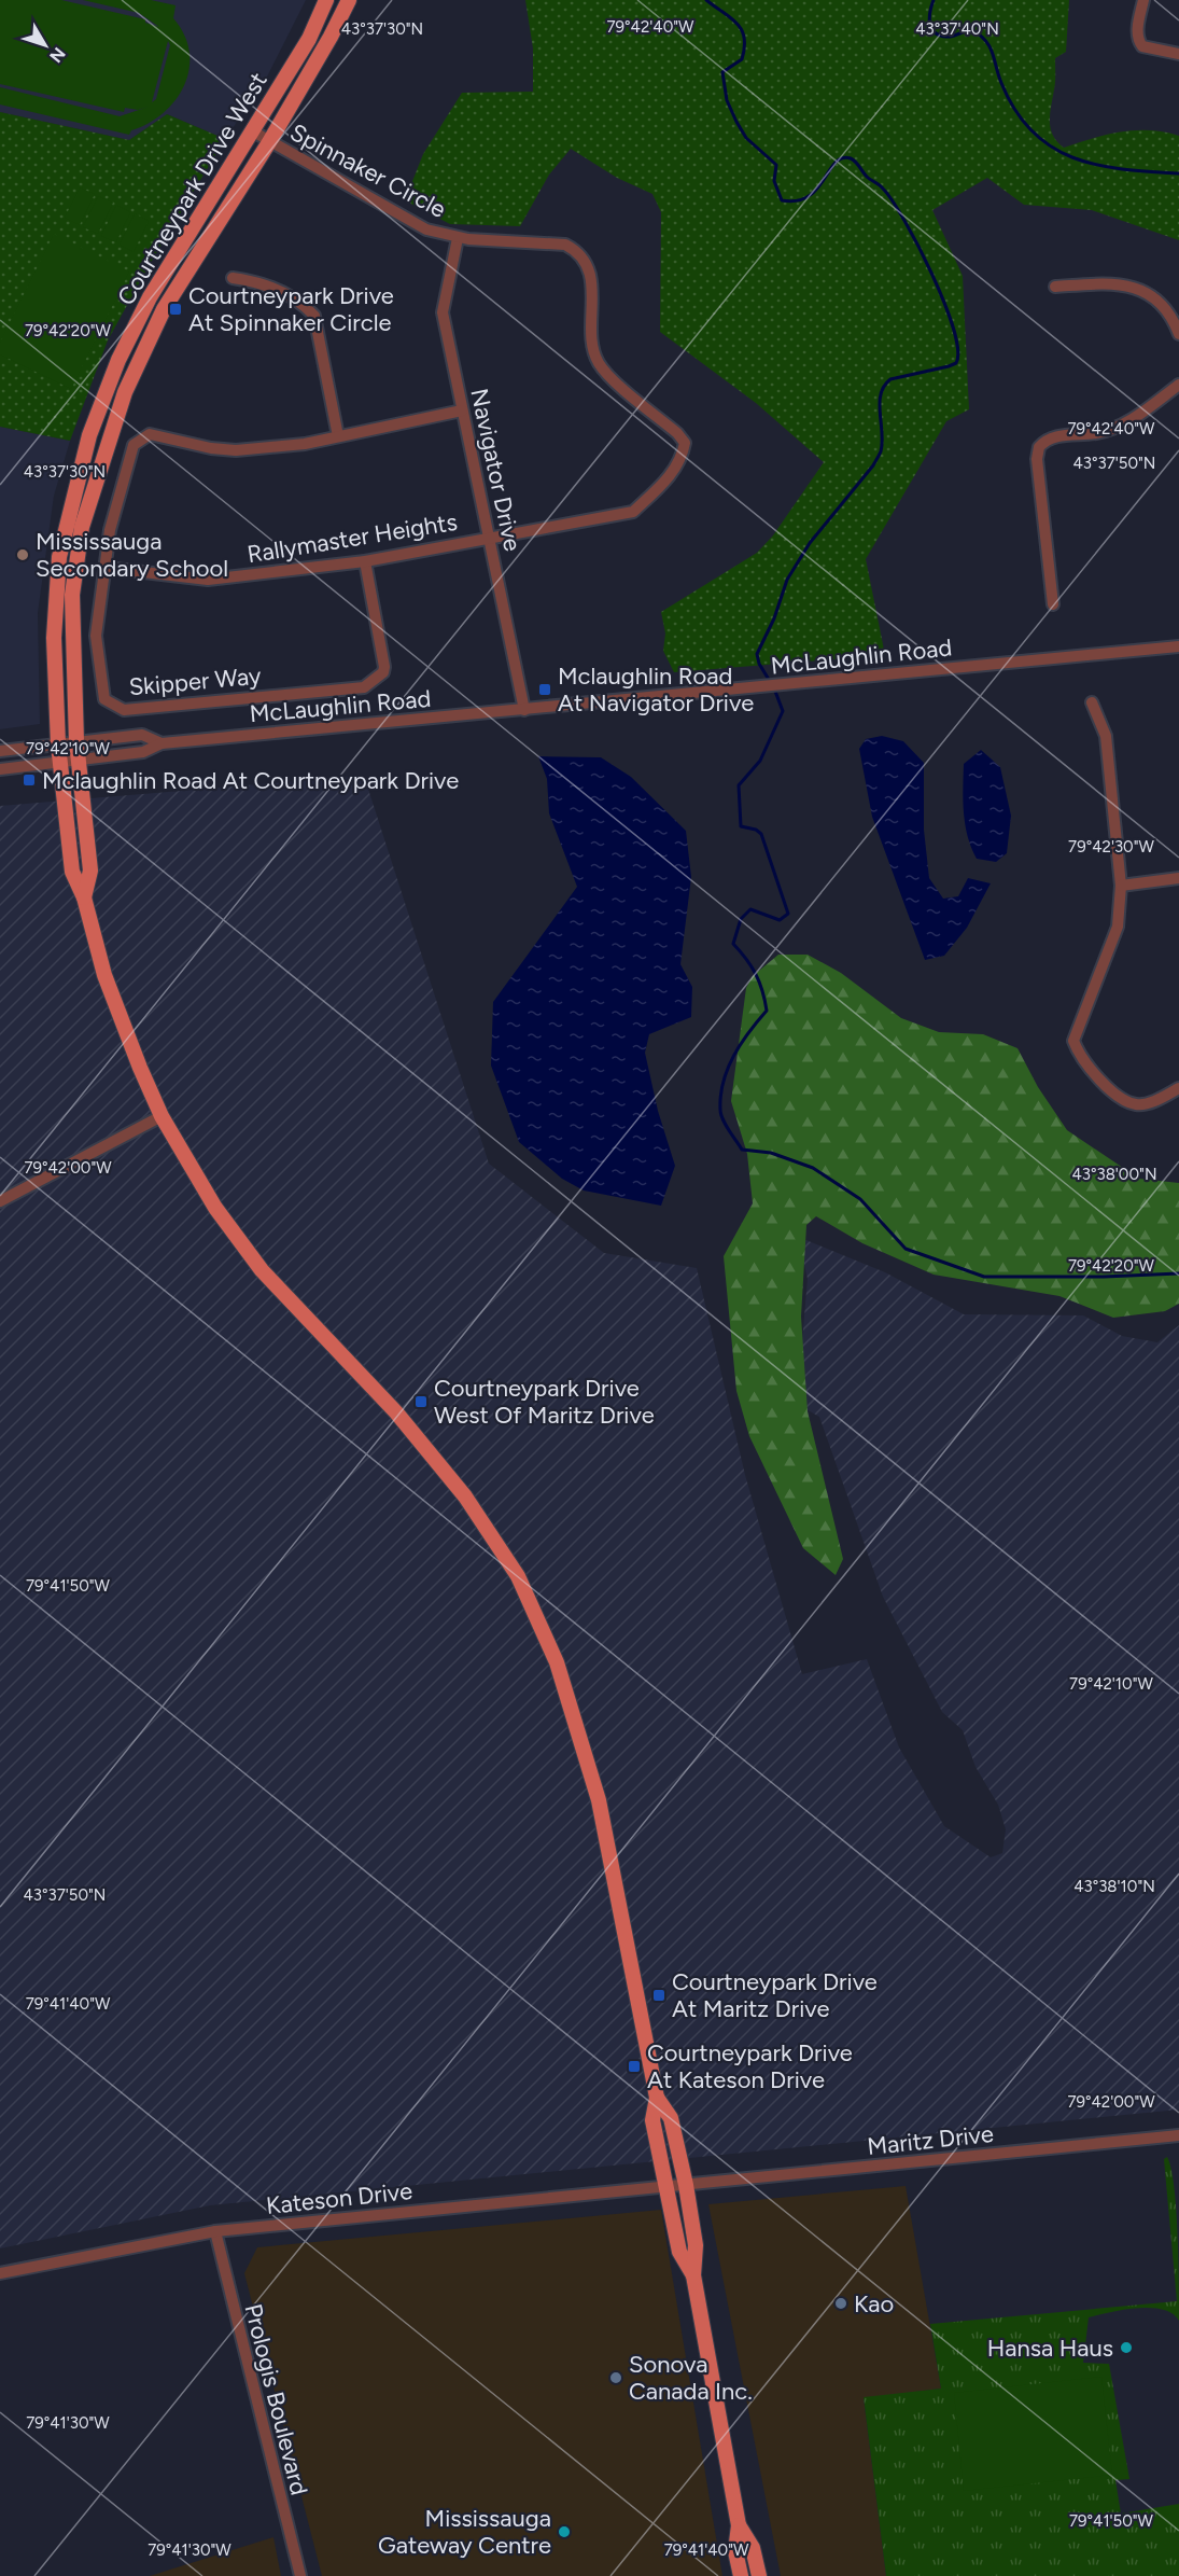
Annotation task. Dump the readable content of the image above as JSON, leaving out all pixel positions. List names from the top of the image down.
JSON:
{
  "streets": {
    "main road": ["Courtneypark Drive West"],
    "street": [
      "Spinnaker Circle",
      "Navigator Drive",
      "Rallymaster Heights",
      "McLaughlin Road",
      "Skipper Way",
      "Maritz Drive",
      "Kateson Drive",
      "Prologis Boulevard"
    ]
  },
  "crossings": [
    ["Spinnaker Circle", "Courtneypark Drive West"],
    ["Spinnaker Circle", "Navigator Drive"],
    ["Spinnaker Circle", "Rallymaster Heights"],
    ["Courtneypark Drive West", "McLaughlin Road"],
    ["Courtneypark Drive West", "Maritz Drive"],
    ["Courtneypark Drive West", "Kateson Drive"],
    ["Navigator Drive", "Rallymaster Heights"],
    ["Navigator Drive", "McLaughlin Road"],
    ["Navigator Drive", "Skipper Way"],
    ["Rallymaster Heights", "Skipper Way"],
    ["Maritz Drive", "Kateson Drive"],
    ["Kateson Drive", "Prologis Boulevard"]
  ],
  "places": {
    "transit": [
      "Courtneypark Drive At Spinnaker Circle",
      "Mclaughlin Road At Navigator Drive",
      "Mclaughlin Road At Courtneypark Drive",
      "Courtneypark Drive West Of Maritz Drive",
      "Courtneypark Drive At Maritz Drive",
      "Courtneypark Drive At Kateson Drive"
    ],
    "other": [
      "Mississauga Secondary School",
      "Kao",
      "Hansa Haus",
      "Sonova Canada Inc.",
      "Mississauga Gateway Centre"
    ]
  },
  "north": "bottom right",
  "coordinates": [
    "79°42'40\"W",
    "43°37'30\"N",
    "43°37'40\"N",
    "79°42'20\"W",
    "43°37'50\"N",
    "79°42'10\"W",
    "79°42'30\"W",
    "79°42'00\"W",
    "43°38'00\"N",
    "79°41'50\"W",
    "43°38'10\"N",
    "79°41'40\"W",
    "79°41'30\"W"
  ]
}
